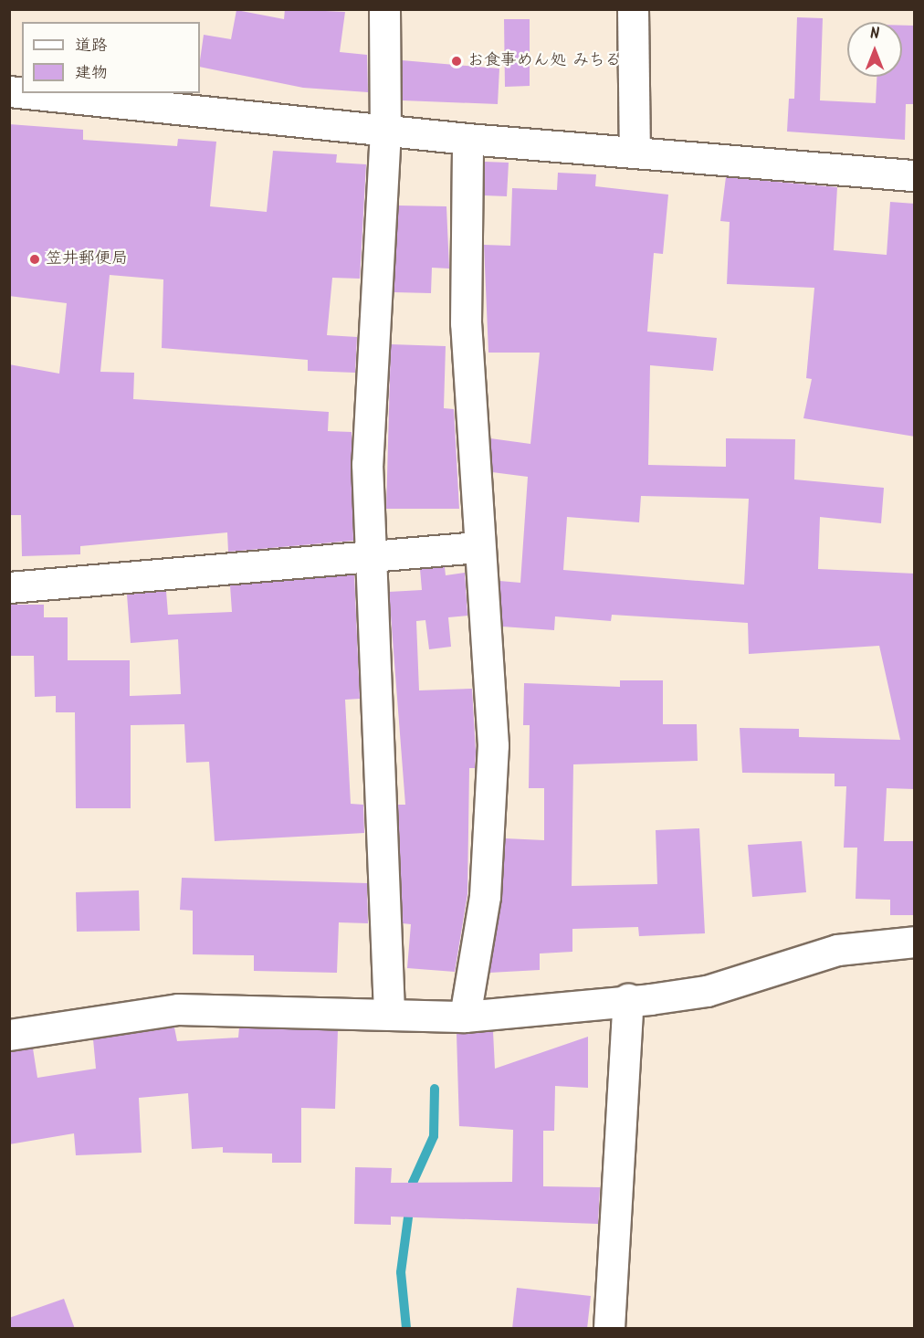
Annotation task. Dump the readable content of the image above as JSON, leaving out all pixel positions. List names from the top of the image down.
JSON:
{
  "places": ["お食事めん処 みちる", "笠井郵便局"],
  "legend": ["道路", "建物"],
  "north": "top"
}
